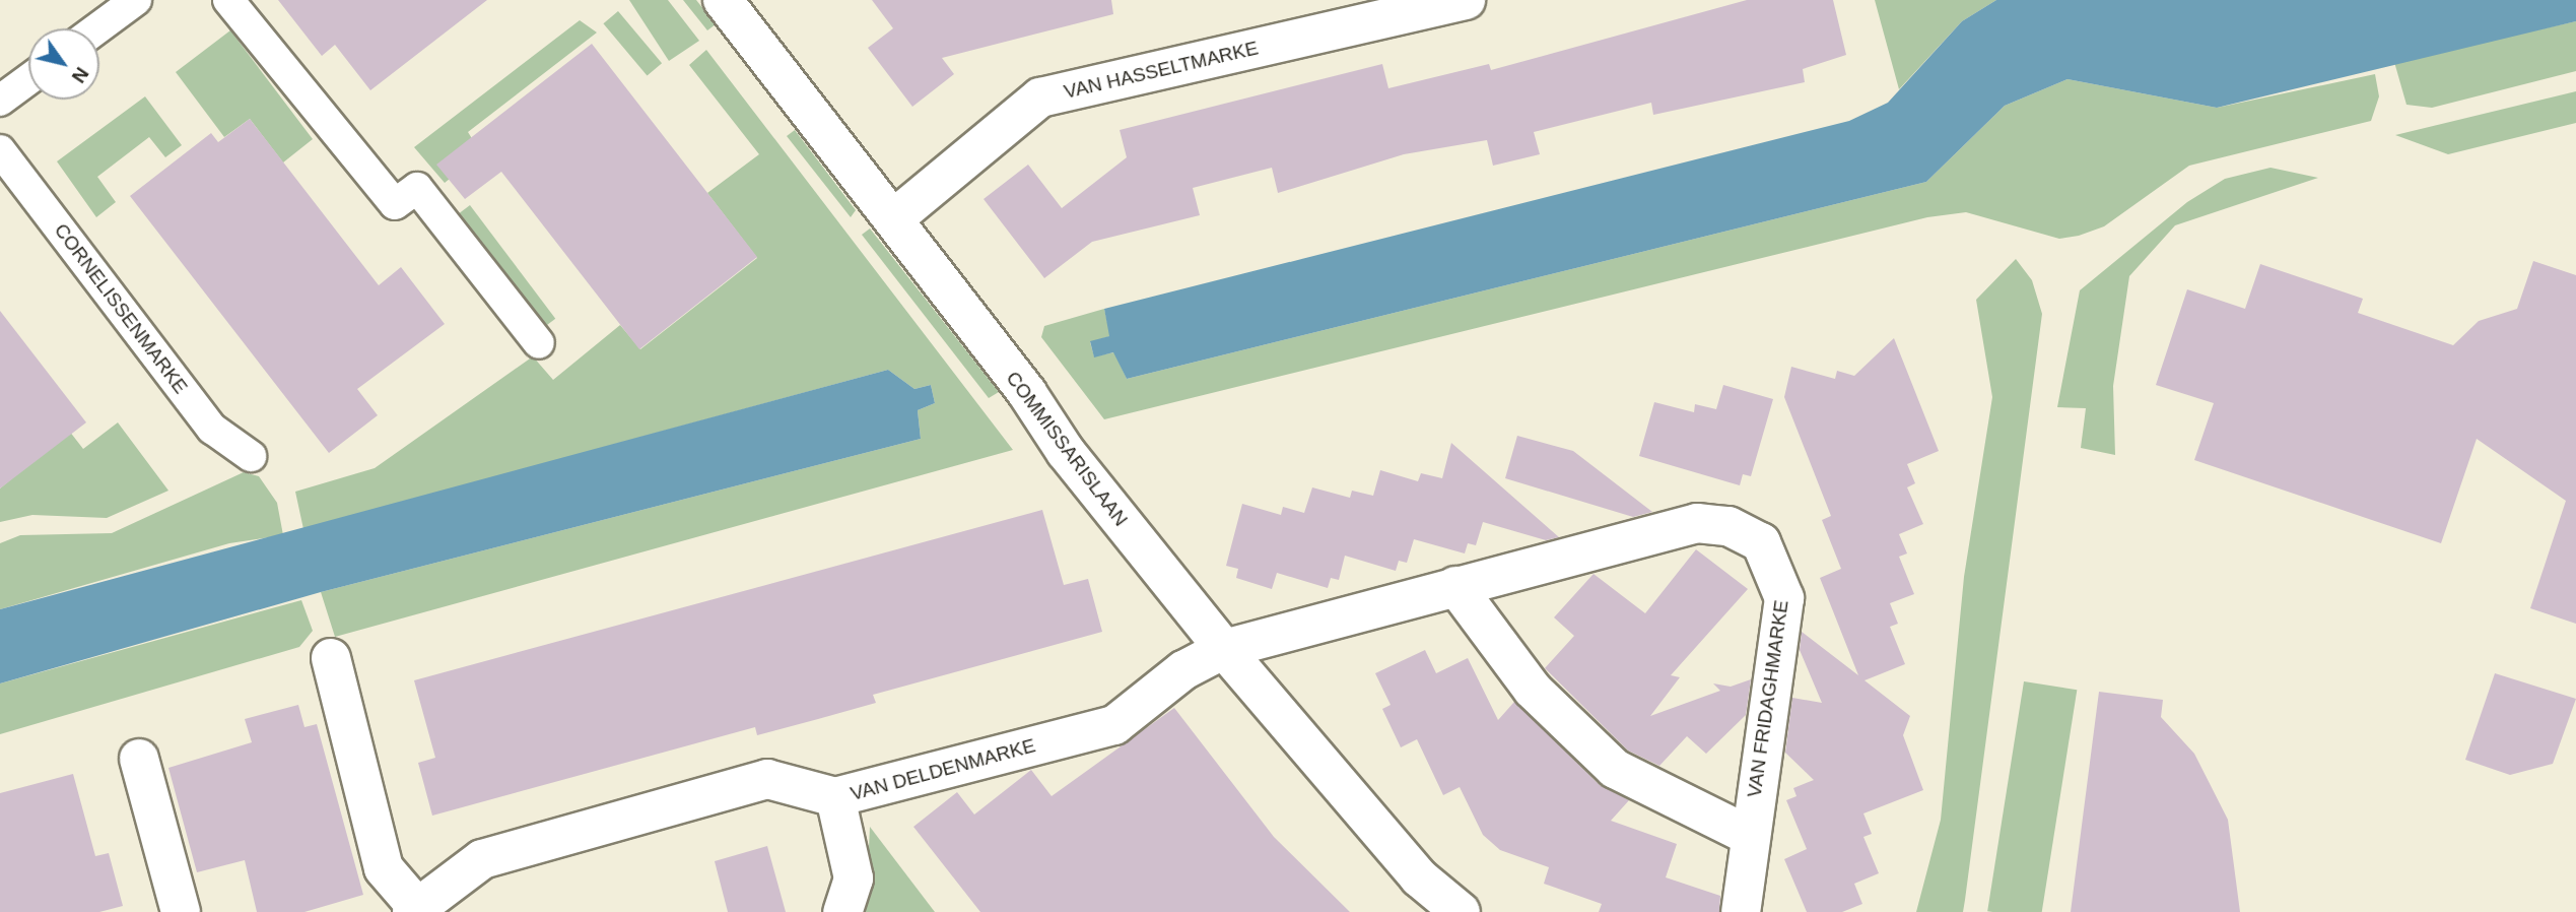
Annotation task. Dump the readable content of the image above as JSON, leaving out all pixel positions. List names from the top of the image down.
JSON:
{
  "streets": {
    "street": [
      "VAN HASSELTMARKE",
      "COMMISSARISLAAN",
      "VAN FRIDAGHMARKE",
      "VAN DELDENMARKE"
    ],
    "lane": ["CORNELISSENMARKE"]
  },
  "crossings": [
    ["VAN HASSELTMARKE", "COMMISSARISLAAN"],
    ["COMMISSARISLAAN", "VAN FRIDAGHMARKE"],
    ["COMMISSARISLAAN", "VAN DELDENMARKE"],
    ["VAN FRIDAGHMARKE", "VAN DELDENMARKE"]
  ],
  "north": "bottom right"
}
